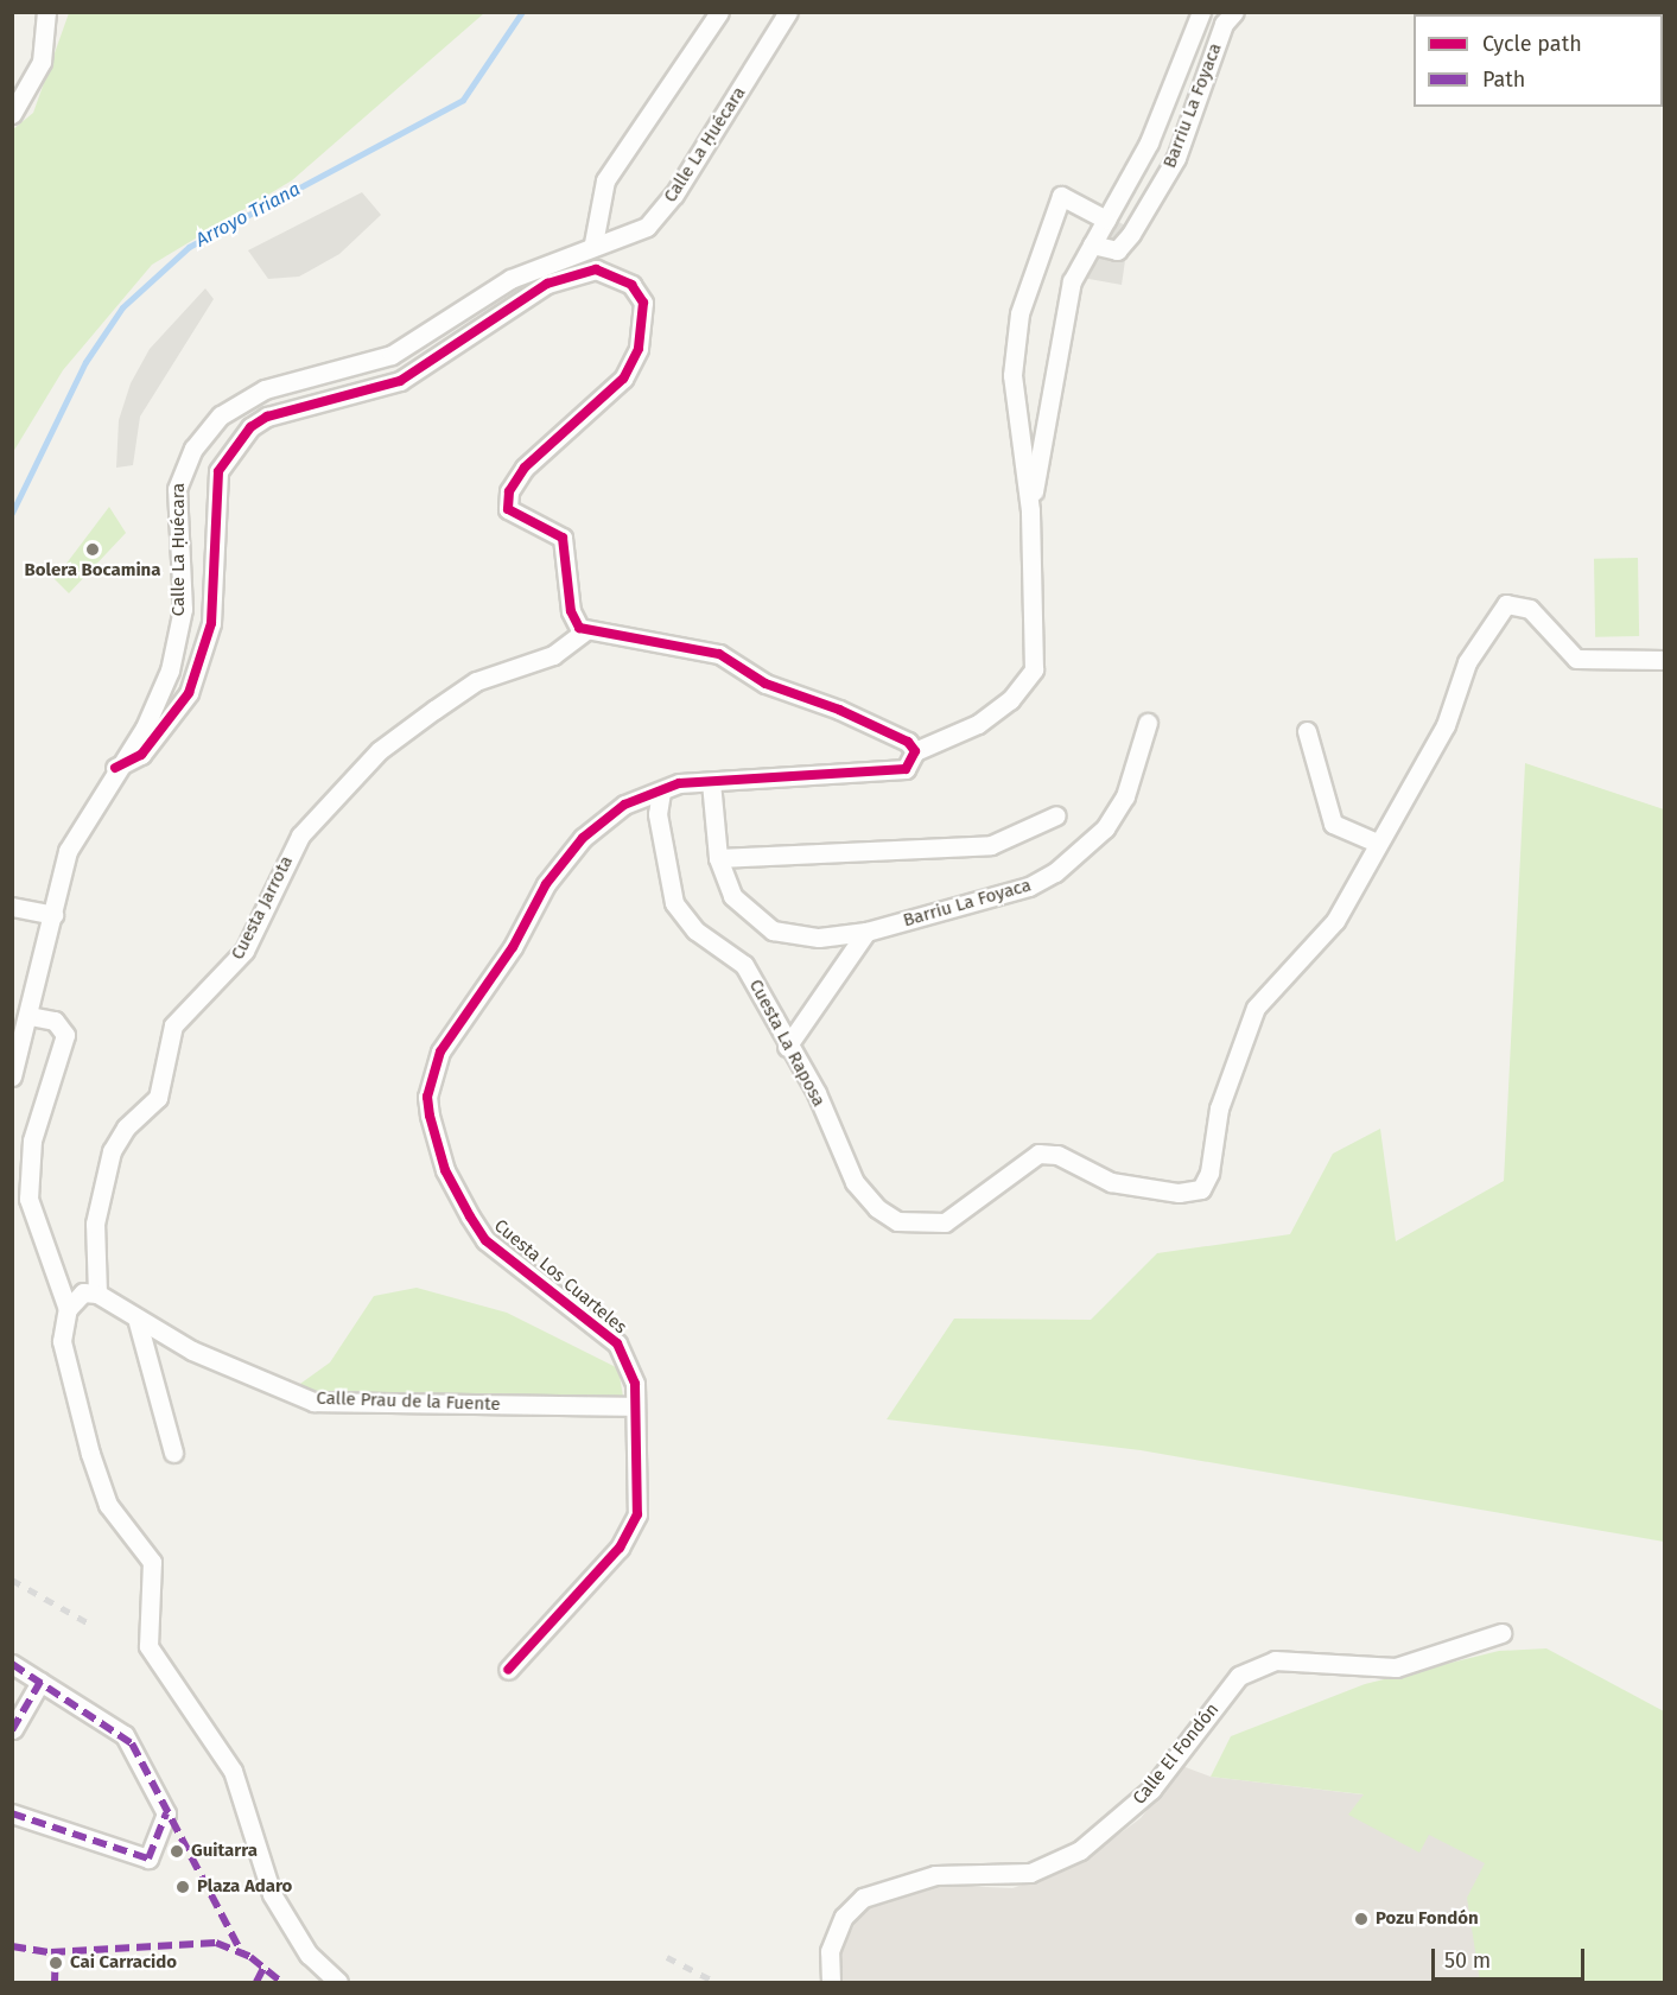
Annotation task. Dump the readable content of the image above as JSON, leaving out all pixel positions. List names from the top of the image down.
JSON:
{
  "streets": {
    "street": [
      "Barriu La Foyaca",
      "Calle La Ḥuécara",
      "Cuesta Jarrota",
      "Cuesta La Raposa",
      "Cuesta Los Cuarteles",
      "Calle Prau de la Fuente",
      "Calle El Fondón"
    ]
  },
  "crossings": [
    ["Barriu La Foyaca", "Cuesta Los Cuarteles"],
    ["Cuesta Jarrota", "Calle Prau de la Fuente"],
    ["Cuesta La Raposa", "Cuesta Los Cuarteles"],
    ["Cuesta Los Cuarteles", "Calle Prau de la Fuente"]
  ],
  "water": ["Arroyo Triana"],
  "places": [
    "Bolera Bocamina",
    "Guitarra",
    "Plaza Adaro",
    "Pozu Fondón",
    "Cai Carracido"
  ],
  "legend": ["Cycle path", "Path"],
  "scale_bar": "50 m"
}
